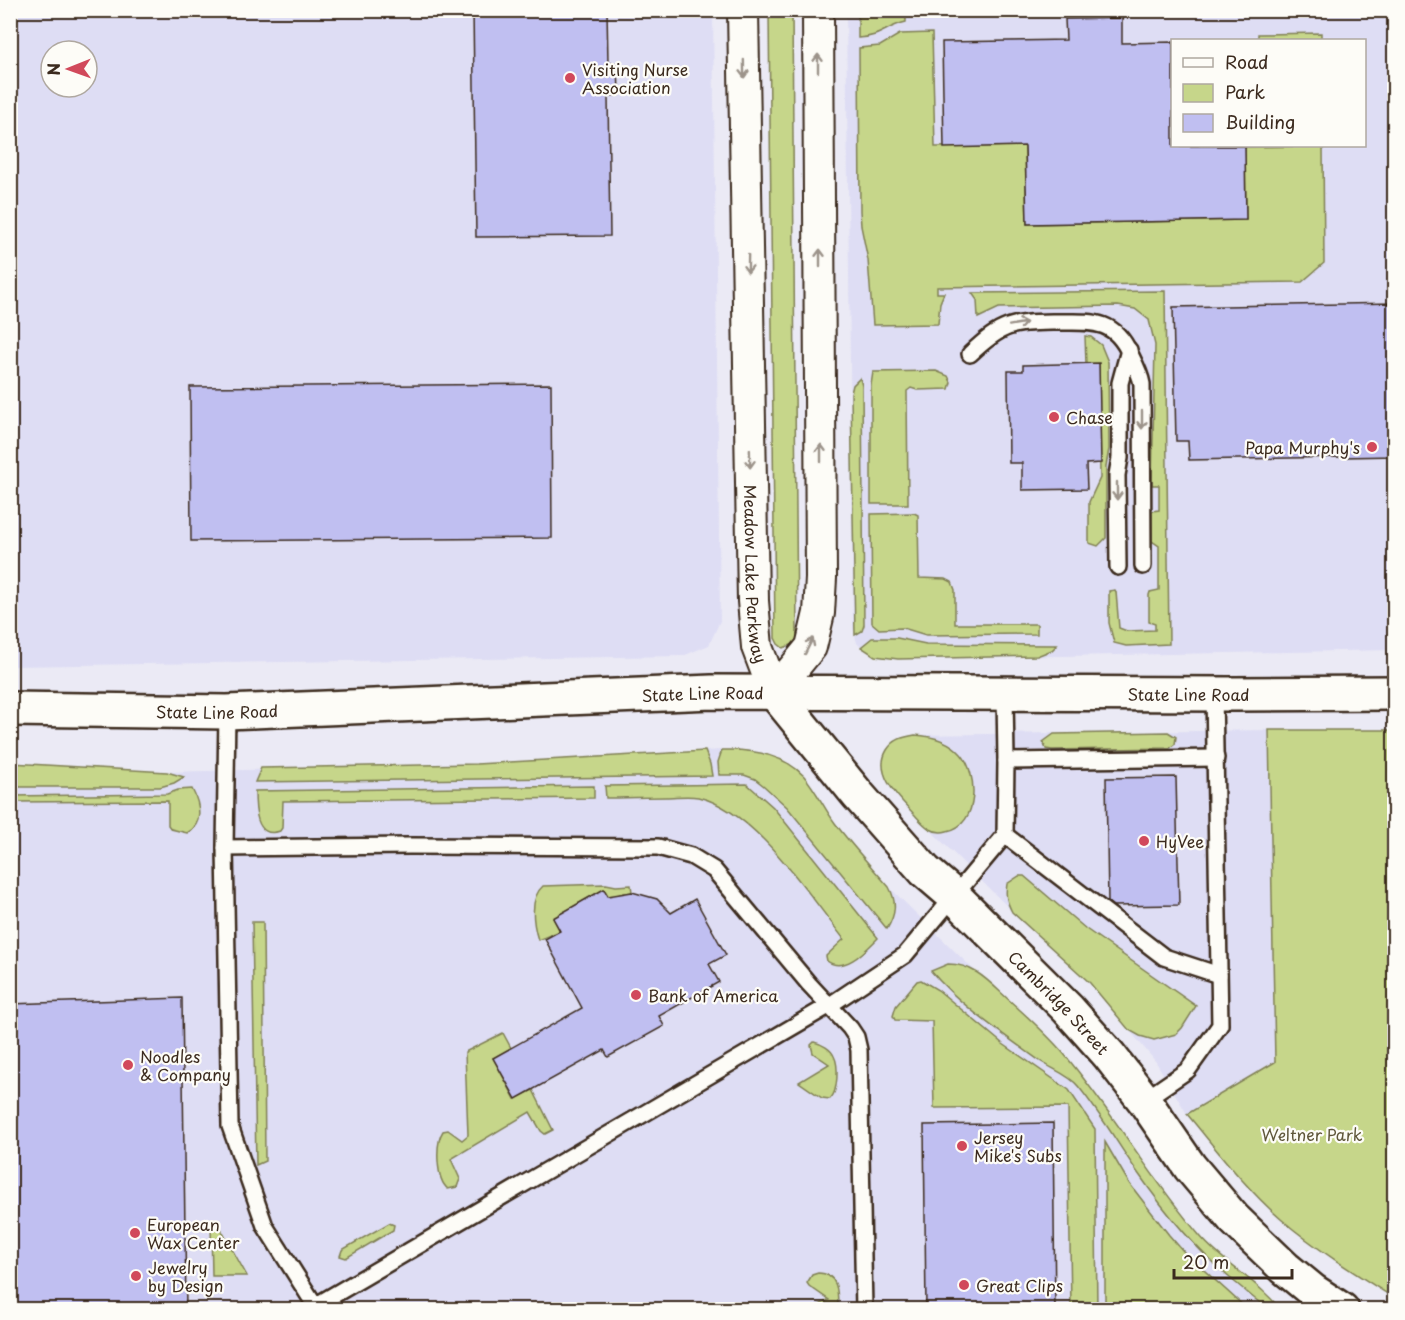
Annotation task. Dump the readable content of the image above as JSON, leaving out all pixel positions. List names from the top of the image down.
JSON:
{
  "streets": {
    "main road": ["State Line Road", "Cambridge Street"],
    "street": ["Meadow Lake Parkway"]
  },
  "crossings": [
    ["Meadow Lake Parkway", "State Line Road"],
    ["Meadow Lake Parkway", "Cambridge Street"],
    ["State Line Road", "Cambridge Street"]
  ],
  "parks": ["Weltner Park"],
  "places": [
    "Visiting Nurse Association",
    "Chase",
    "Papa Murphy's",
    "HyVee",
    "Bank of America",
    "Noodles & Company",
    "Jersey Mike's Subs",
    "European Wax Center",
    "Jewelry by Design",
    "Great Clips"
  ],
  "legend": ["Road", "Park", "Building"],
  "scale_bar": "20 m",
  "north": "left"
}
